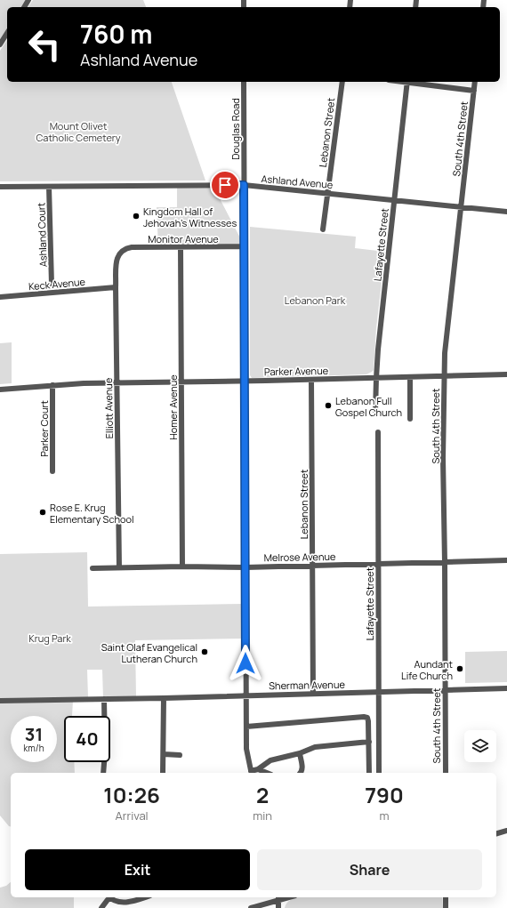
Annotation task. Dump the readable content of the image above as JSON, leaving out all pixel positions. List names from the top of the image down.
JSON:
{
  "streets": {
    "street": [
      "Douglas Road",
      "Lebanon Street",
      "South 4th Street",
      "Ashland Avenue",
      "Ashland Court",
      "Monitor Avenue",
      "Lafayette Street",
      "Keck Avenue",
      "Parker Avenue",
      "Homer Avenue",
      "Elliott Avenue",
      "Parker Court",
      "Melrose Avenue",
      "Sherman Avenue"
    ]
  },
  "crossings": [
    ["Douglas Road", "Ashland Avenue"],
    ["Douglas Road", "Monitor Avenue"],
    ["Douglas Road", "Parker Avenue"],
    ["Douglas Road", "Melrose Avenue"],
    ["Douglas Road", "Sherman Avenue"],
    ["Lebanon Street", "Ashland Avenue"],
    ["Lebanon Street", "Parker Avenue"],
    ["Lebanon Street", "Melrose Avenue"],
    ["Lebanon Street", "Sherman Avenue"],
    ["South 4th Street", "Ashland Avenue"],
    ["South 4th Street", "Parker Avenue"],
    ["South 4th Street", "Melrose Avenue"],
    ["South 4th Street", "Sherman Avenue"],
    ["Ashland Avenue", "Ashland Court"],
    ["Ashland Avenue", "Lafayette Street"],
    ["Monitor Avenue", "Homer Avenue"],
    ["Monitor Avenue", "Elliott Avenue"],
    ["Lafayette Street", "Parker Avenue"],
    ["Lafayette Street", "Melrose Avenue"],
    ["Lafayette Street", "Sherman Avenue"],
    ["Keck Avenue", "Elliott Avenue"],
    ["Parker Avenue", "Homer Avenue"],
    ["Parker Avenue", "Elliott Avenue"],
    ["Parker Avenue", "Parker Court"],
    ["Homer Avenue", "Melrose Avenue"],
    ["Elliott Avenue", "Melrose Avenue"]
  ],
  "parks": ["Mount Olivet Catholic Cemetery", "Lebanon Park", "Krug Park"],
  "places": [
    "Kingdom Hall of Jehovah's Witnesses",
    "Lebanon Full Gospel Church",
    "Rose E. Krug Elementary School",
    "Saint Olaf Evangelical Lutheran Church",
    "Aundant Life Church"
  ],
  "page": {
    "turn": ["760 m", "Ashland Avenue"],
    "speed": "31 km/h",
    "limit": "40",
    "eta": [
      "10:26",
      "Arrival",
      "2",
      "min",
      "790",
      "m"
    ],
    "buttons": ["Exit", "Share"]
  }
}
